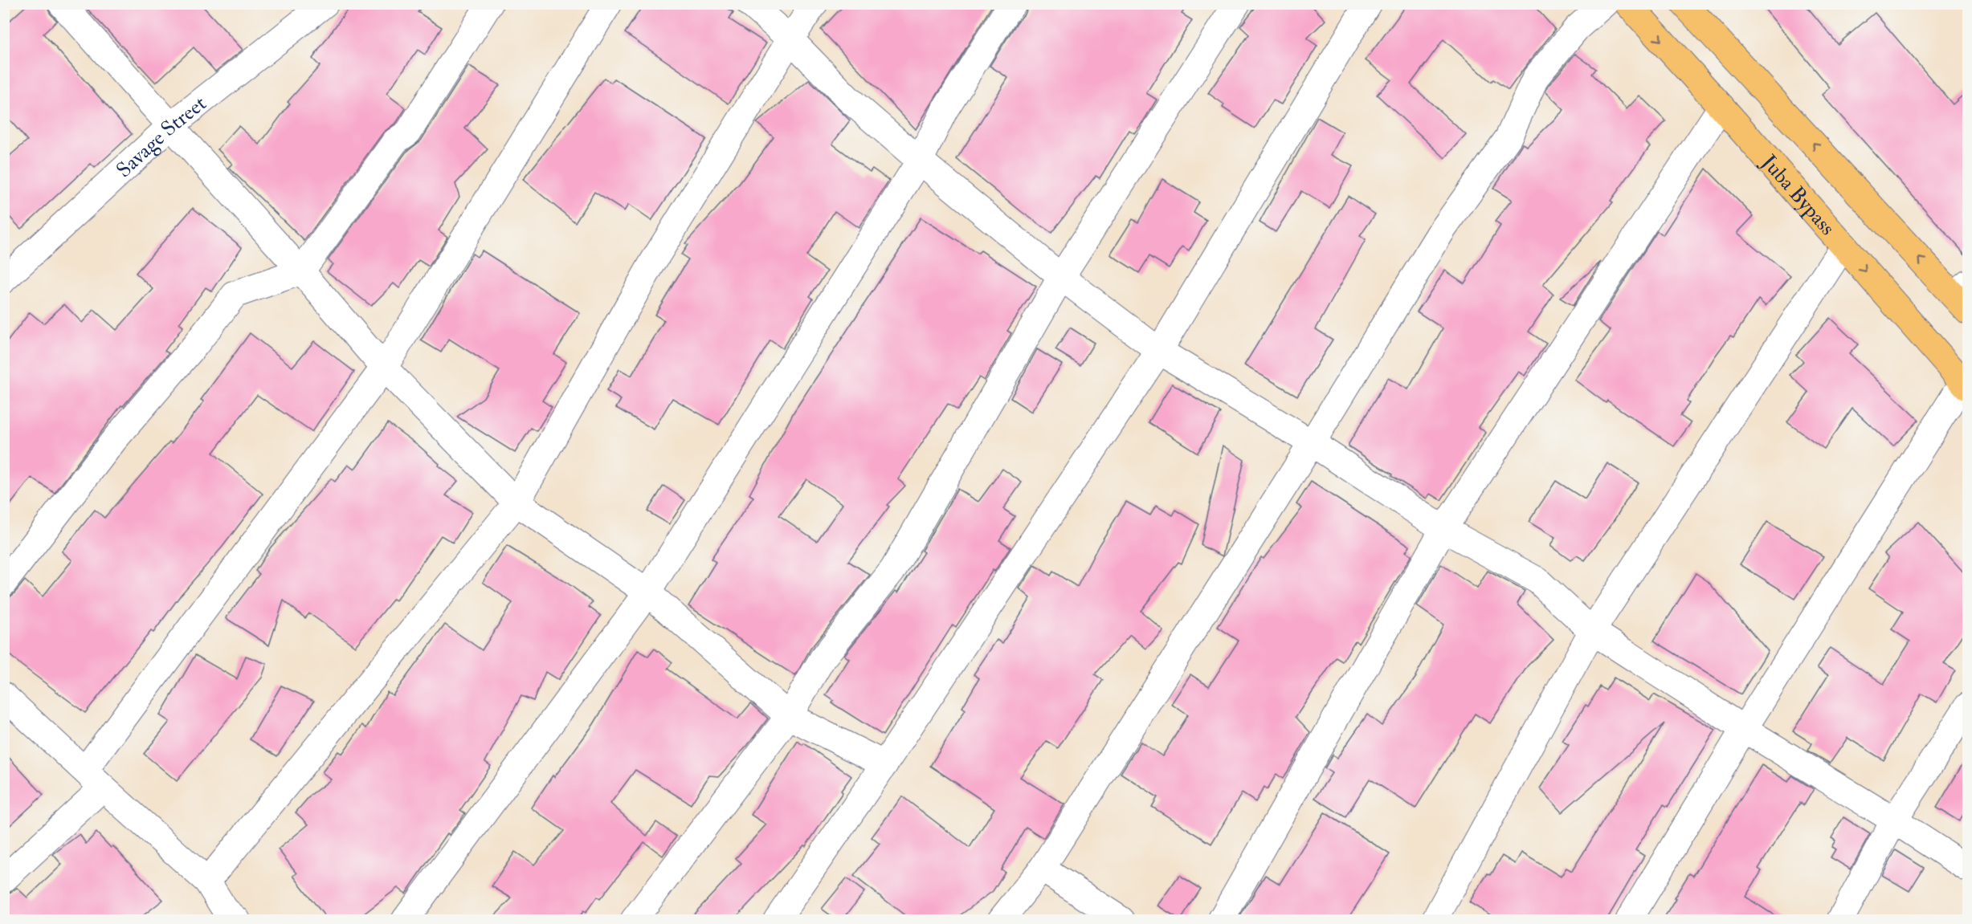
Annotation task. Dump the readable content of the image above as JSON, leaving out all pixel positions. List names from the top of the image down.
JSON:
{
  "streets": {
    "main road": ["Juba Bypass"],
    "street": ["Savage Street"]
  }
}
